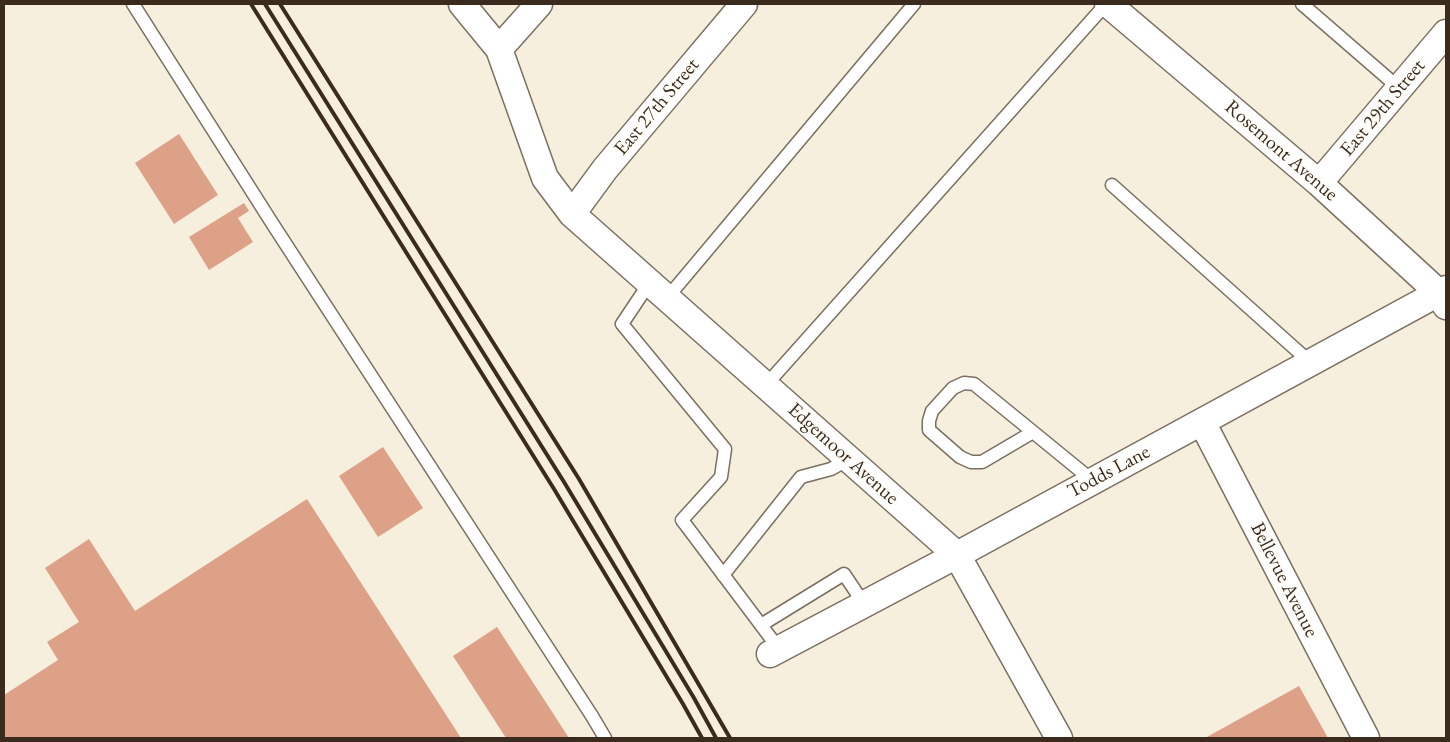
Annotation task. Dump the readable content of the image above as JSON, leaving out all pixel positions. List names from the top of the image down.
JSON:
{
  "streets": {
    "street": [
      "East 27th Street",
      "East 29th Street",
      "Rosemont Avenue",
      "Edgemoor Avenue",
      "Todds Lane",
      "Bellevue Avenue"
    ]
  },
  "crossings": [
    ["East 27th Street", "Edgemoor Avenue"],
    ["East 29th Street", "Rosemont Avenue"],
    ["Rosemont Avenue", "Todds Lane"],
    ["Edgemoor Avenue", "Todds Lane"],
    ["Todds Lane", "Bellevue Avenue"]
  ]
}
